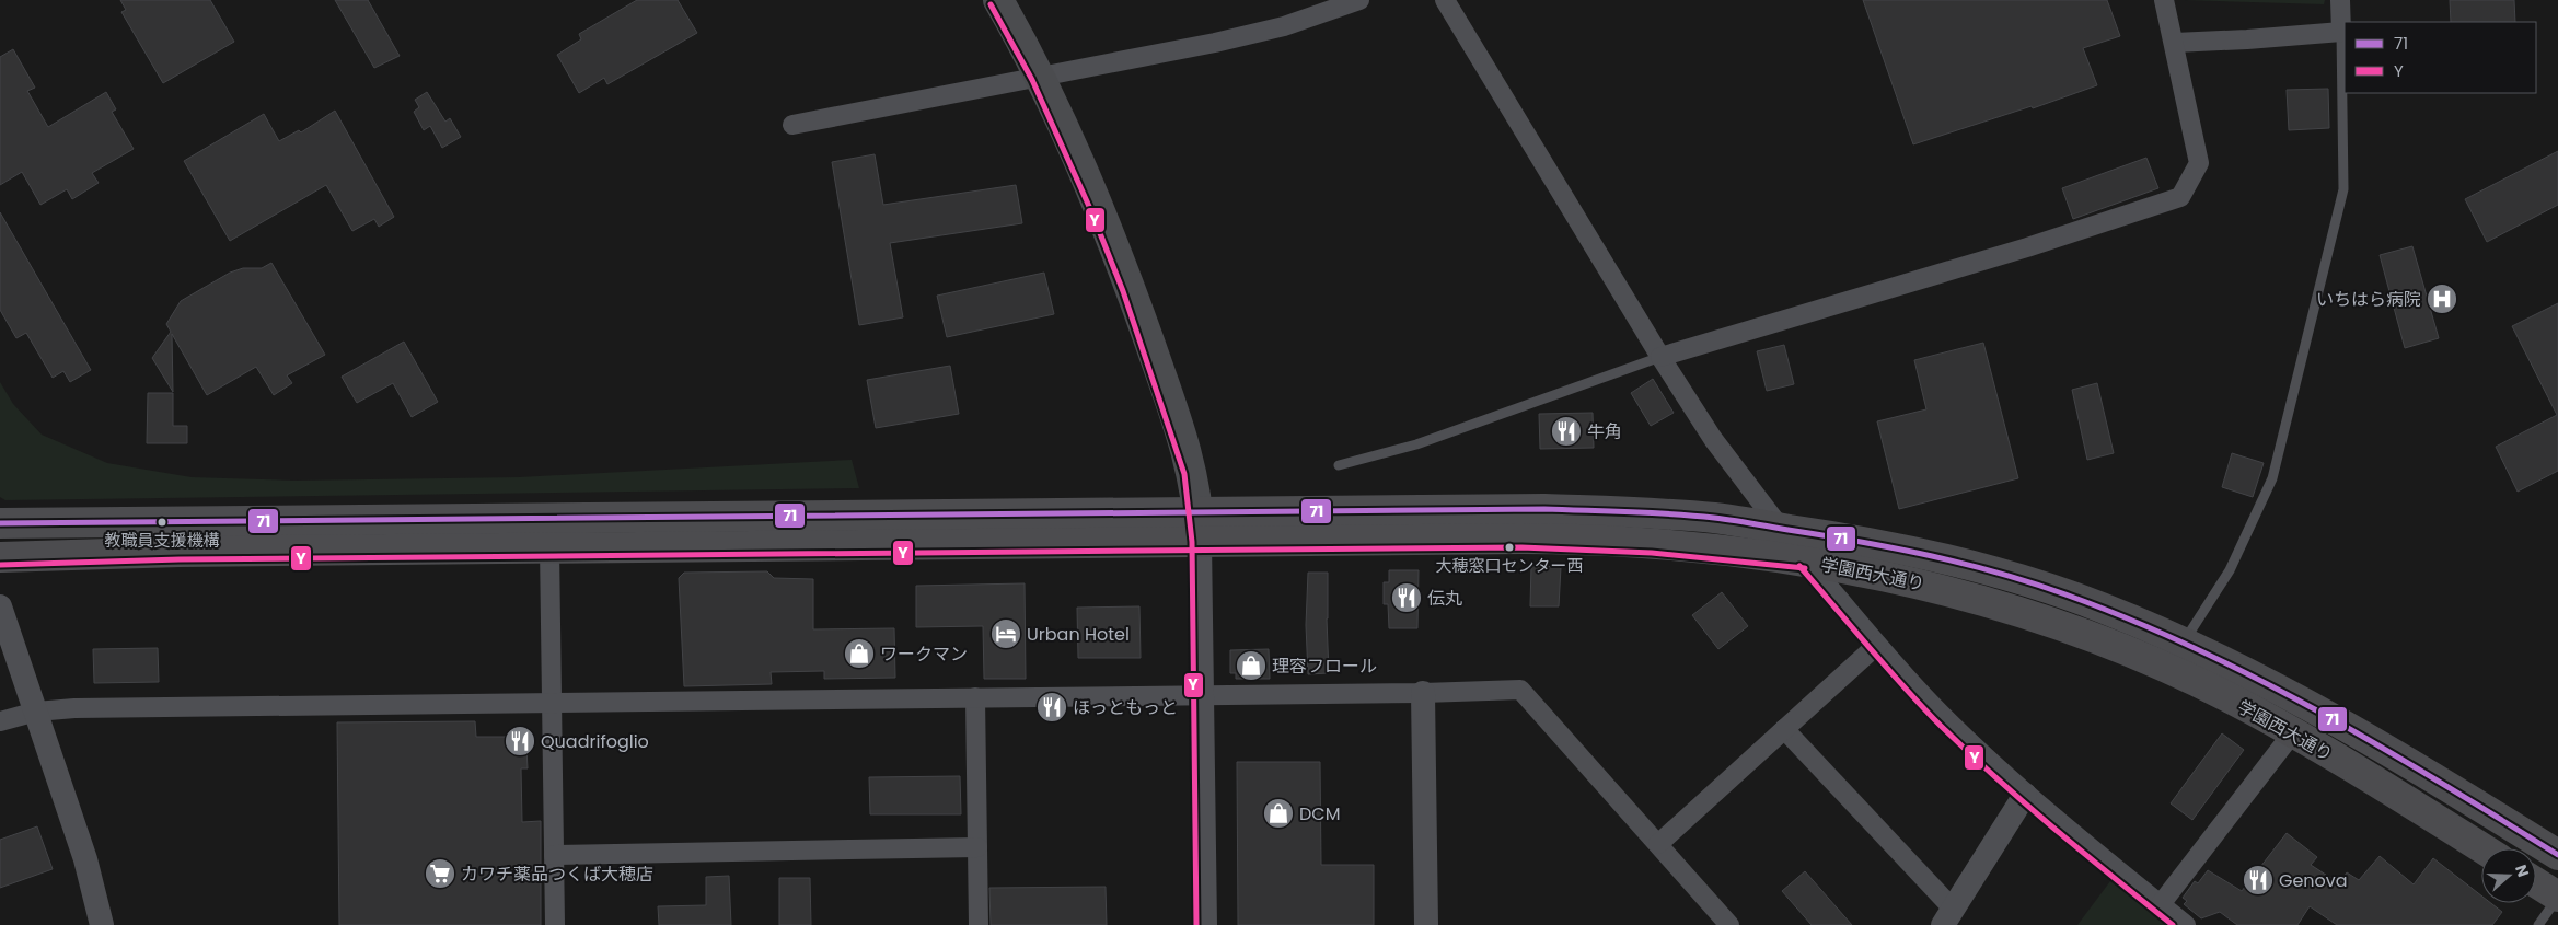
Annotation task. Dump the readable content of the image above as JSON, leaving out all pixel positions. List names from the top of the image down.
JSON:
{
  "streets": {
    "highway": ["学園西大通り"]
  },
  "places": {
    "hospital": ["いちはら病院"],
    "restaurant": [
      "牛角",
      "伝丸",
      "ほっともっと",
      "Quadrifoglio",
      "Genova"
    ],
    "other": ["教職員支援機構", "大穂窓口センター西"],
    "hotel": ["Urban Hotel"],
    "shop": ["ワークマン", "理容フロール", "DCM"],
    "supermarket": ["カワチ薬品つくば大穂店"]
  },
  "lines": ["transit line Y", "transit line 71"],
  "legend": ["71", "Y"],
  "north": "right"
}
